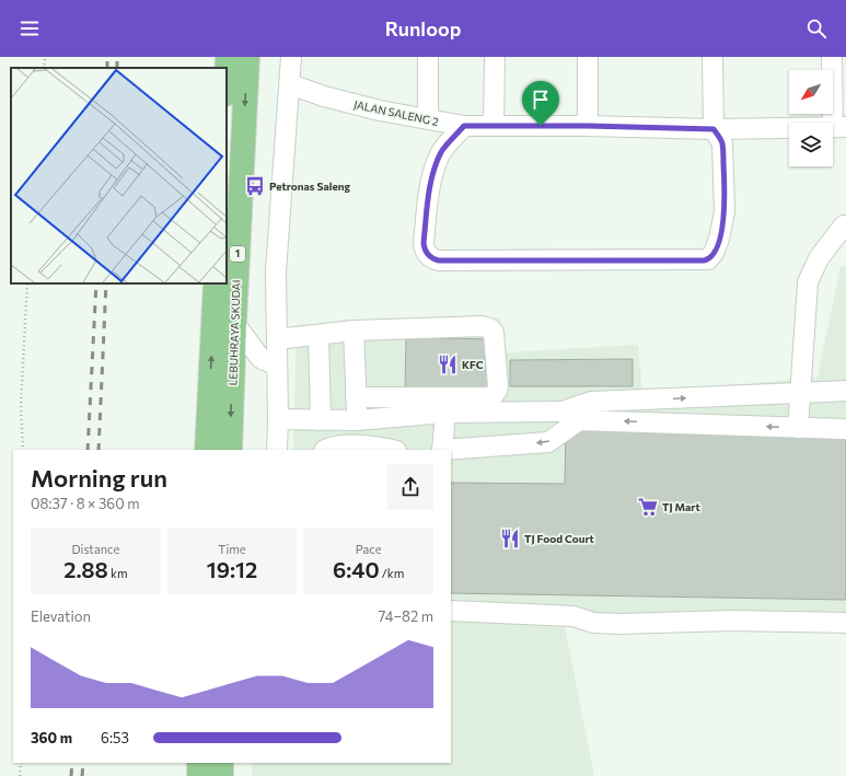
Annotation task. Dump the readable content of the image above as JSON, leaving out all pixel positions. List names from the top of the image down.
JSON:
{
  "streets": {
    "highway": ["1", "LEBUHRAYA SKUDAI"],
    "street": ["JALAN SALENG 2"]
  },
  "places": {
    "bus stop": ["Petronas Saleng"],
    "restaurant": ["KFC", "TJ Food Court"],
    "supermarket": ["TJ Mart"]
  },
  "north": "bottom left",
  "page": {
    "header": "Runloop",
    "heading": ["Morning run", "08:37 · 8 × 360 m"],
    "stats": [
      ["Distance", "2.88 km"],
      ["Time", "19:12"],
      ["Pace", "6:40 /km"]
    ],
    "chart": ["Elevation", "74–82 m"],
    "list": [
      {
        "name": "360 m",
        "note": "6:53"
      }
    ]
  }
}
